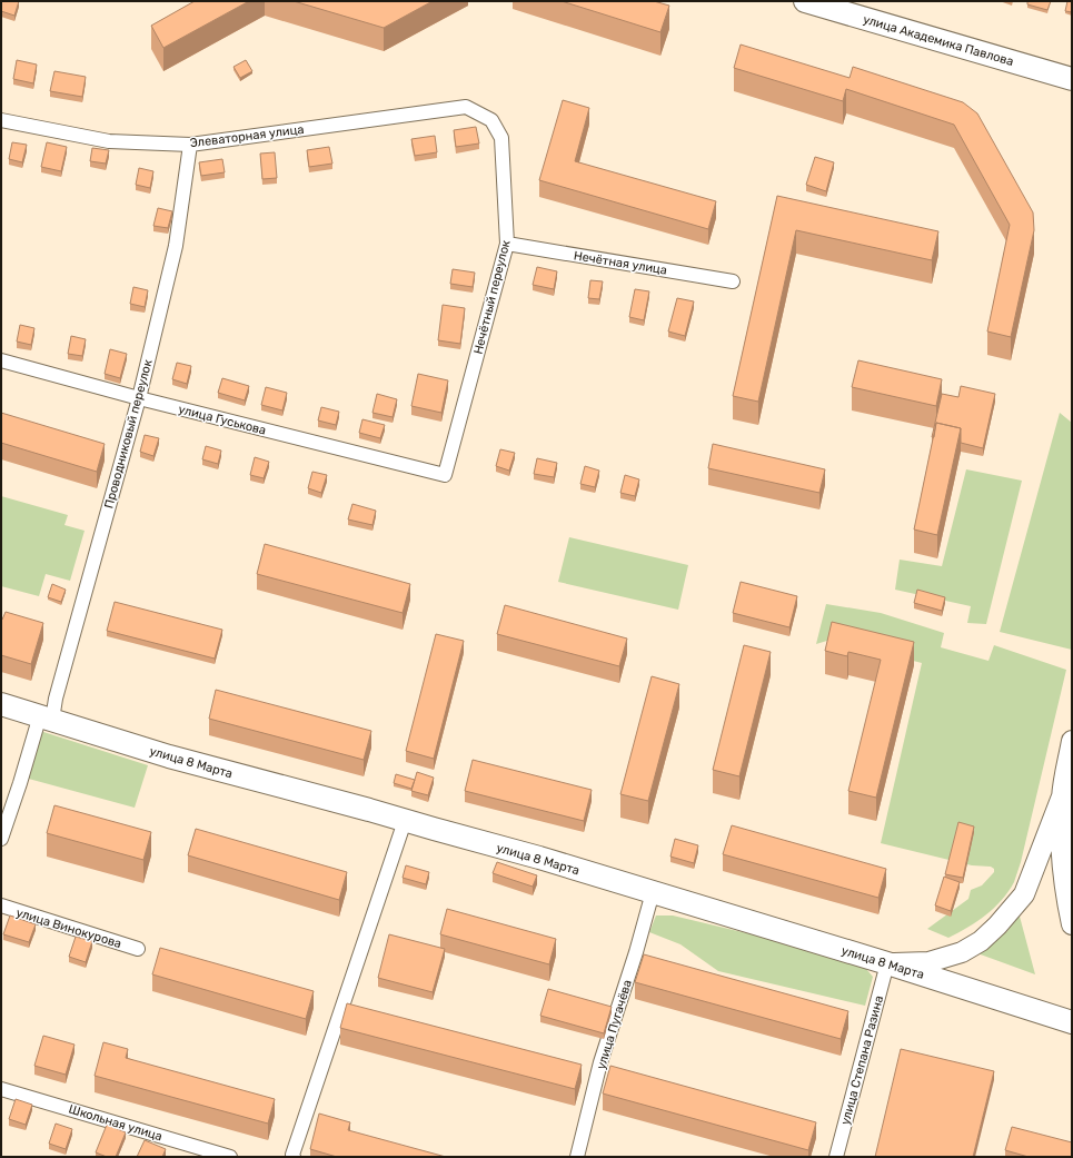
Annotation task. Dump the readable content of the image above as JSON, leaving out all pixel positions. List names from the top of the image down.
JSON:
{
  "streets": {
    "main road": ["улица Академика Павлова", "улица 8 Марта"],
    "street": [
      "Элеваторная улица",
      "Нечётная улица",
      "Нечётный переулок",
      "улица Гуськова",
      "Проводниковый переулок",
      "улица Винокурова",
      "улица Пугачёва",
      "улица Степана Разина",
      "Школьная улица"
    ]
  },
  "crossings": [
    ["Элеваторная улица", "Нечётный переулок"],
    ["Элеваторная улица", "Проводниковый переулок"],
    ["Нечётная улица", "Нечётный переулок"],
    ["Нечётный переулок", "улица Гуськова"],
    ["улица Гуськова", "Проводниковый переулок"],
    ["Проводниковый переулок", "улица 8 Марта"],
    ["улица 8 Марта", "улица Пугачёва"],
    ["улица 8 Марта", "улица Степана Разина"]
  ]
}
